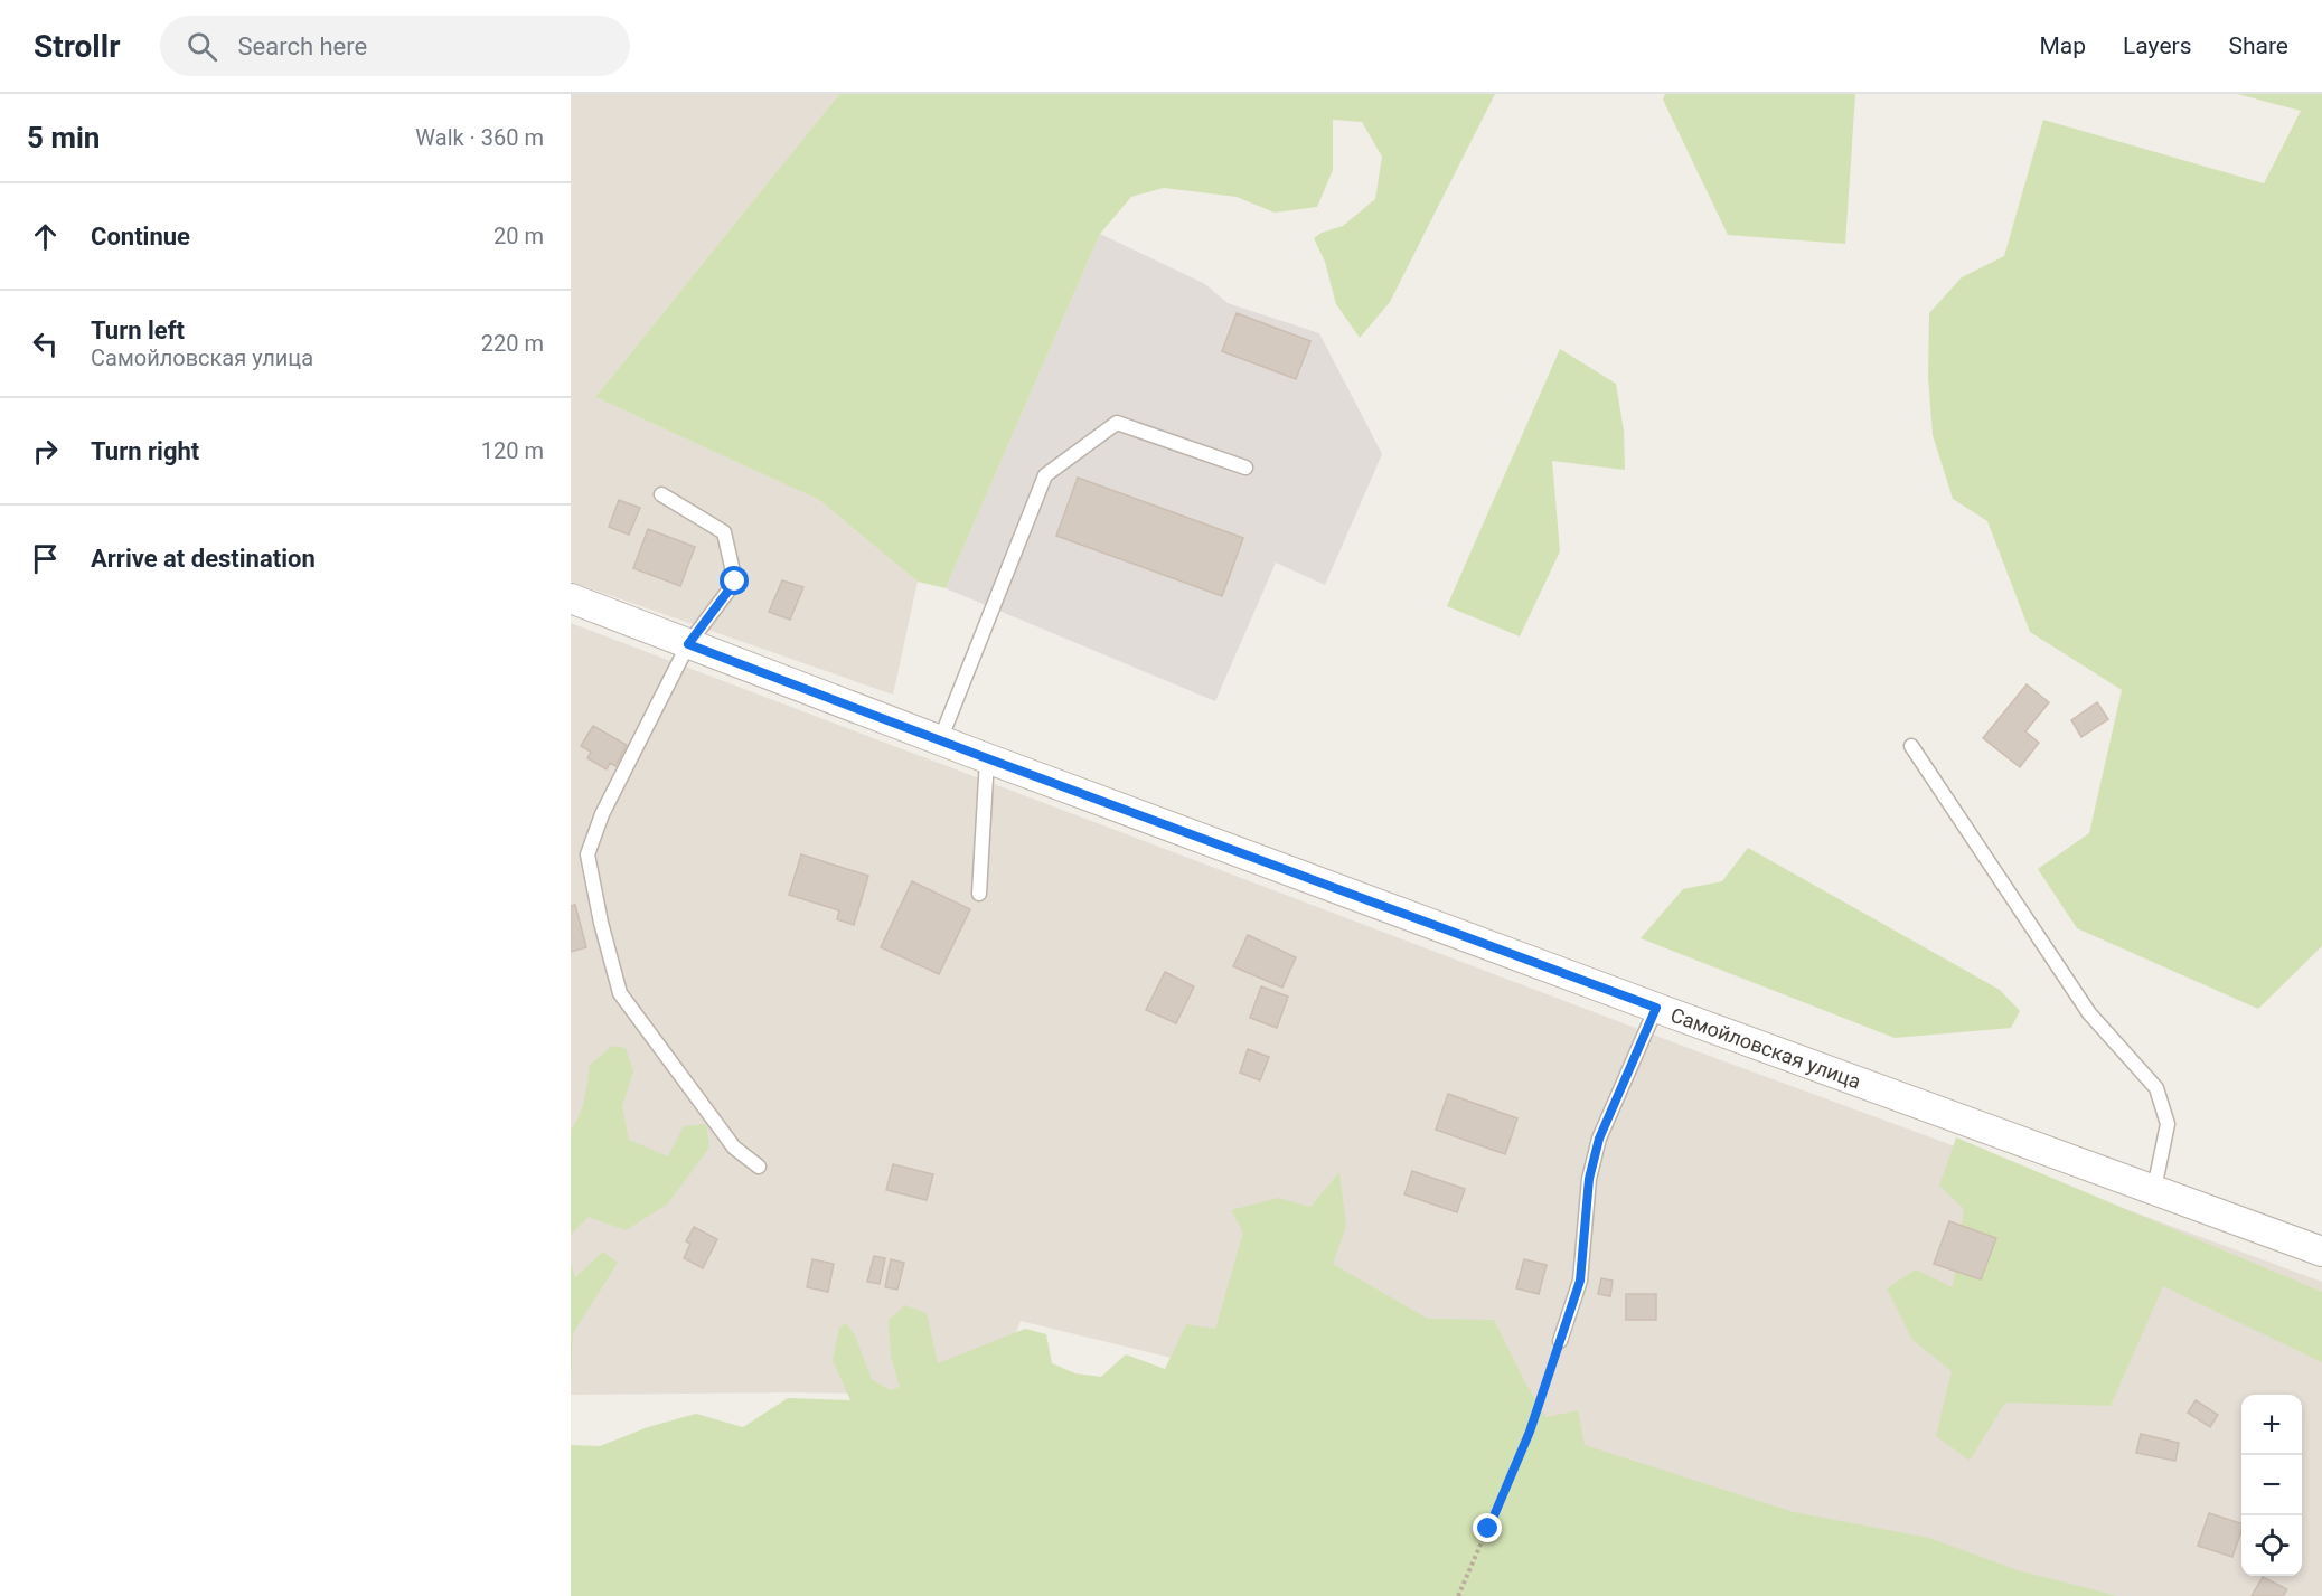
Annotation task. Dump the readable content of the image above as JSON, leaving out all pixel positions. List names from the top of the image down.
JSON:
{
  "streets": {
    "street": ["Самойловская улица"]
  },
  "page": {
    "header": "Strollr",
    "search": "Search here",
    "nav": ["Map", "Layers", "Share"],
    "heading": ["5 min", "Walk · 360 m"],
    "list": [
      ["Continue", "20 m"],
      ["Turn left", "Самойловская улица", "220 m"],
      ["Turn right", "120 m"],
      "Arrive at destination"
    ],
    "map_buttons": ["+", "−"]
  }
}
